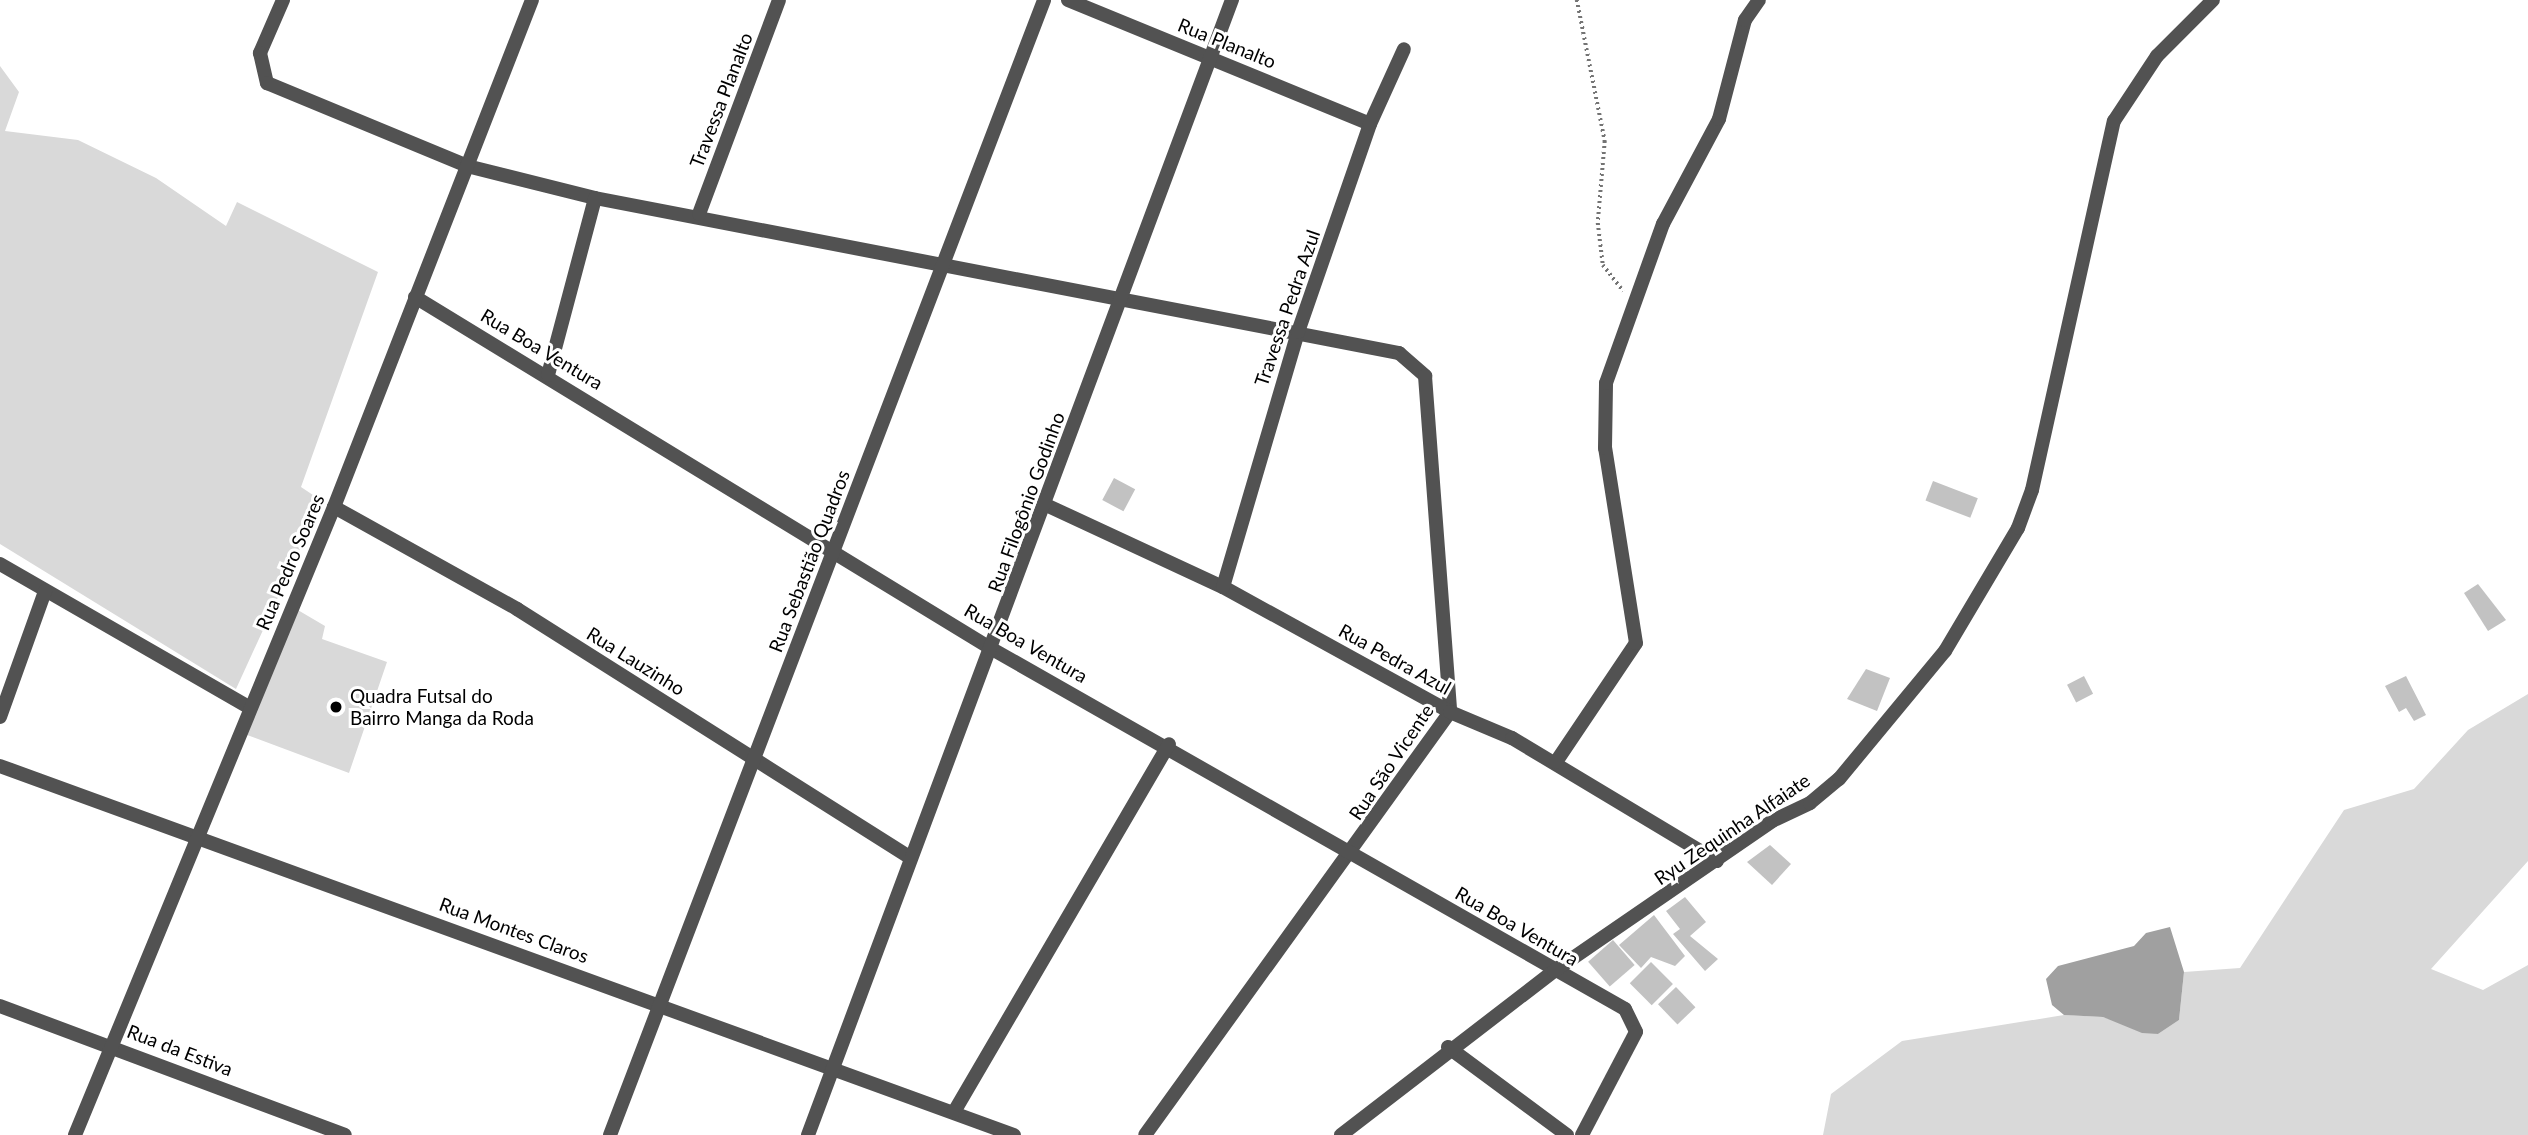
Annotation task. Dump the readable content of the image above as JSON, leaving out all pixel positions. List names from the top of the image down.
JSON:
{
  "streets": {
    "street": [
      "Rua Planalto",
      "Travessa Planalto",
      "Travessa Pedra Azul",
      "Rua Boa Ventura",
      "Rua Filogônio Godinho",
      "Rua Sebastião Quadros",
      "Rua Pedro Soares",
      "Rua Pedra Azul",
      "Rua Lauzinho",
      "Rua São Vicente",
      "Ryu Zequinha Alfaiate",
      "Rua Montes Claros",
      "Rua da Estiva"
    ]
  },
  "crossings": [
    ["Rua Planalto", "Travessa Pedra Azul"],
    ["Rua Planalto", "Rua Filogônio Godinho"],
    ["Travessa Pedra Azul", "Rua Pedra Azul"],
    ["Travessa Pedra Azul", "Rua São Vicente"],
    ["Rua Boa Ventura", "Rua Filogônio Godinho"],
    ["Rua Boa Ventura", "Rua Sebastião Quadros"],
    ["Rua Boa Ventura", "Rua Pedro Soares"],
    ["Rua Boa Ventura", "Rua São Vicente"],
    ["Rua Boa Ventura", "Ryu Zequinha Alfaiate"],
    ["Rua Filogônio Godinho", "Rua Pedra Azul"],
    ["Rua Filogônio Godinho", "Rua Lauzinho"],
    ["Rua Filogônio Godinho", "Rua Montes Claros"],
    ["Rua Sebastião Quadros", "Rua Lauzinho"],
    ["Rua Sebastião Quadros", "Rua Montes Claros"],
    ["Rua Pedro Soares", "Rua Lauzinho"],
    ["Rua Pedro Soares", "Rua Montes Claros"],
    ["Rua Pedro Soares", "Rua da Estiva"],
    ["Rua Pedra Azul", "Rua São Vicente"],
    ["Rua Pedra Azul", "Ryu Zequinha Alfaiate"]
  ],
  "places": ["Quadra Futsal do Bairro Manga da Roda"]
}
